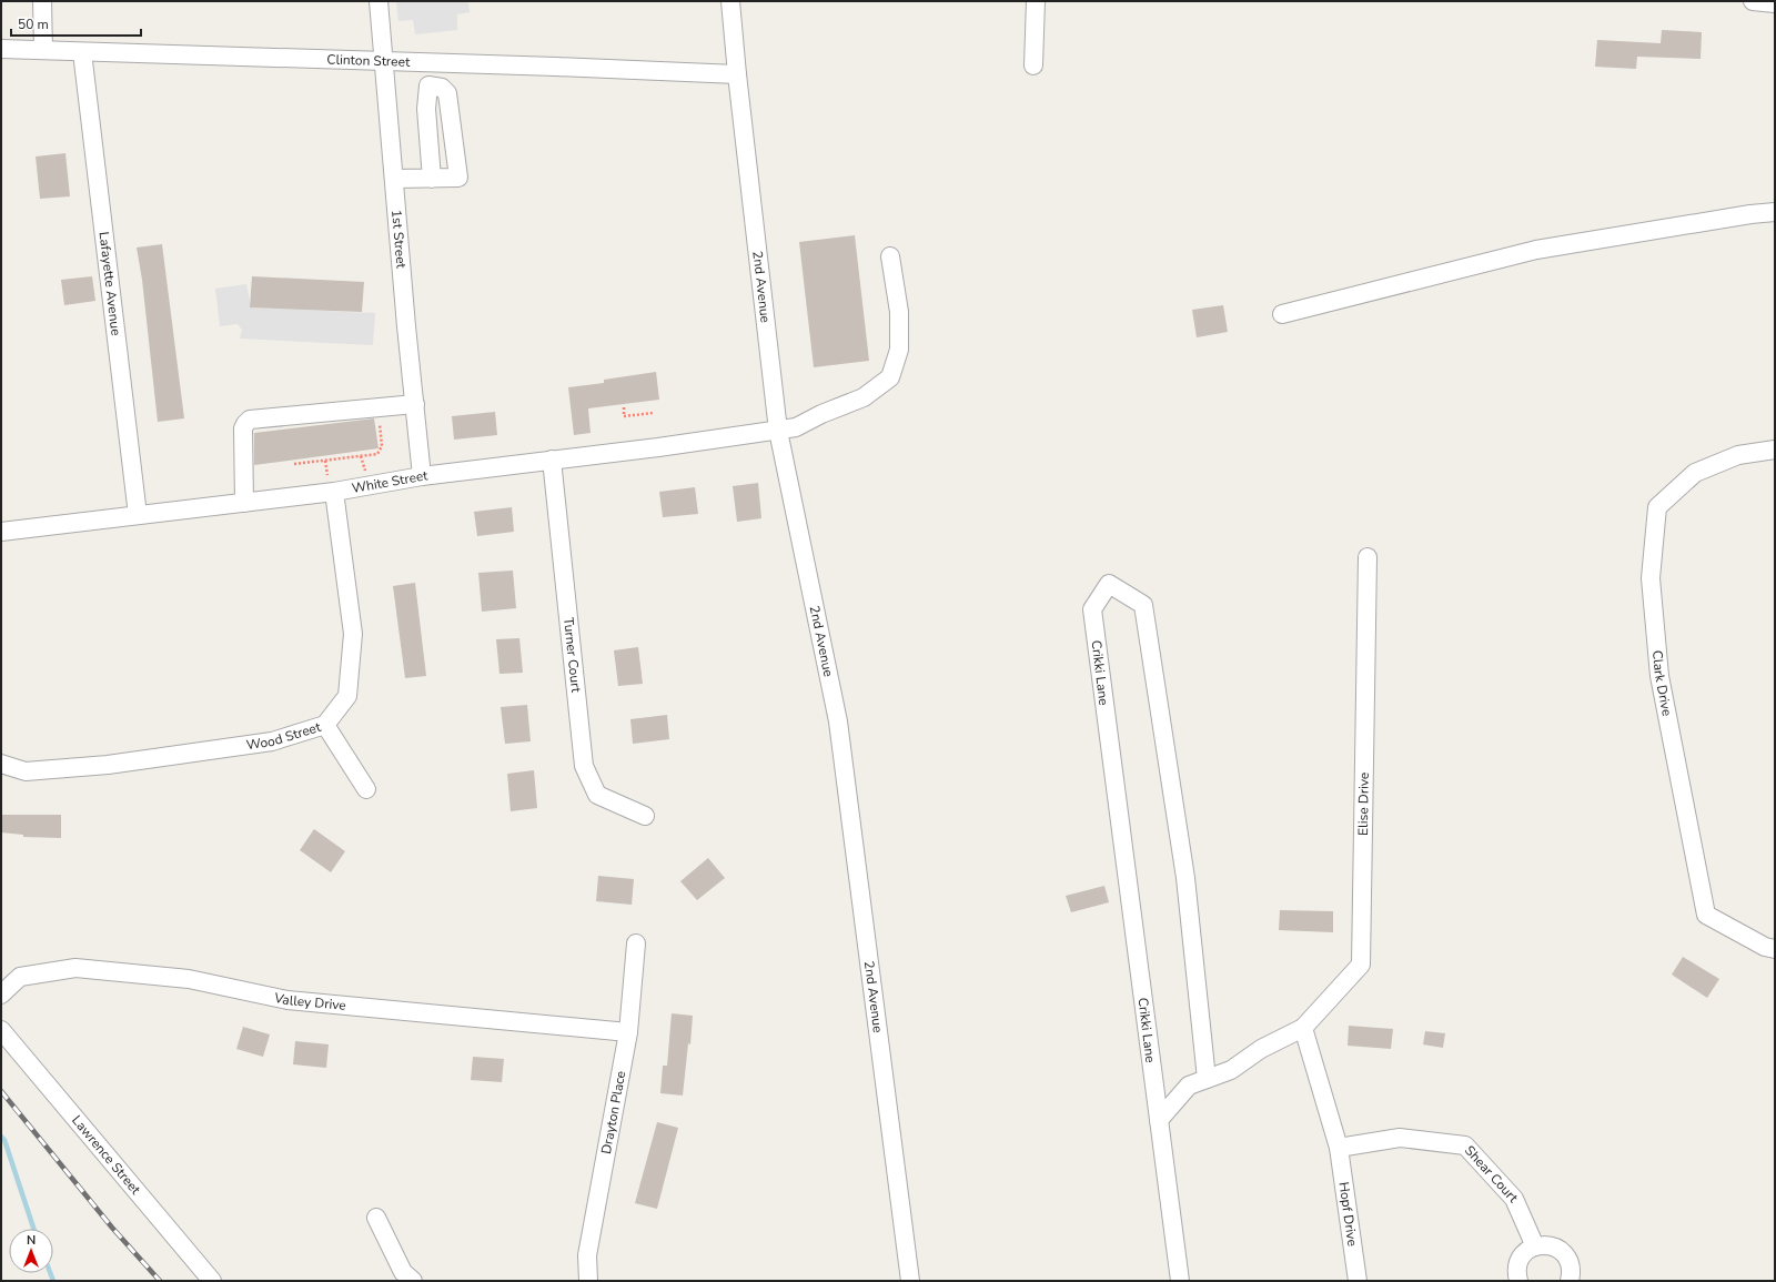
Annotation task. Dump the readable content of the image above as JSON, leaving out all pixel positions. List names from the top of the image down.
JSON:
{
  "streets": {
    "street": [
      "Clinton Street",
      "1st Street",
      "Lafayette Avenue",
      "2nd Avenue",
      "White Street",
      "Turner Court",
      "Crikki Lane",
      "Clark Drive",
      "Wood Street",
      "Elise Drive",
      "Valley Drive",
      "Drayton Place",
      "Lawrence Street",
      "Shear Court",
      "Hopf Drive"
    ]
  },
  "crossings": [
    ["Clinton Street", "1st Street"],
    ["Clinton Street", "Lafayette Avenue"],
    ["Clinton Street", "2nd Avenue"],
    ["1st Street", "White Street"],
    ["Lafayette Avenue", "White Street"],
    ["2nd Avenue", "White Street"],
    ["White Street", "Turner Court"],
    ["White Street", "Wood Street"],
    ["Crikki Lane", "Elise Drive"],
    ["Valley Drive", "Drayton Place"],
    ["Shear Court", "Hopf Drive"]
  ],
  "scale_bar": "50 m",
  "north": "top"
}
